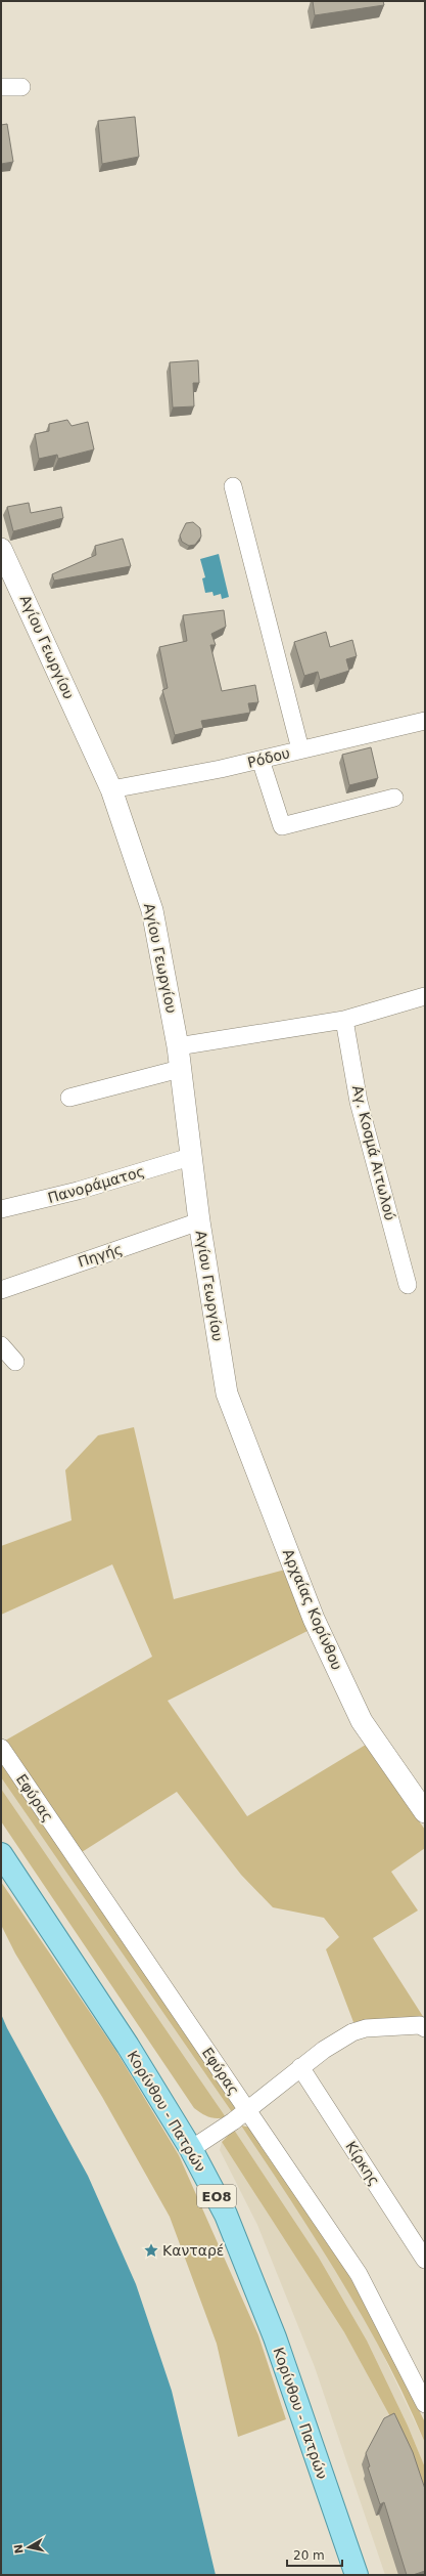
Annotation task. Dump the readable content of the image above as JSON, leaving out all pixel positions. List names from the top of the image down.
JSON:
{
  "streets": {
    "main road": ["Κορίνθου - Πατρών", "ΕΟ8"],
    "street": [
      "Αγίου Γεωργίου",
      "Ρόδου",
      "Αγ. Κοσμά Αιτωλού",
      "Πανοράματος",
      "Πηγής",
      "Αρχαίας Κορίνθου",
      "Εφύρας",
      "Κίρκης"
    ]
  },
  "crossings": [
    ["Αγίου Γεωργίου", "Ρόδου"],
    ["Αγίου Γεωργίου", "Πανοράματος"],
    ["Αγίου Γεωργίου", "Πηγής"],
    ["Αγίου Γεωργίου", "Αρχαίας Κορίνθου"]
  ],
  "places": {
    "place": ["Κανταρέ"]
  },
  "scale_bar": "20 m",
  "north": "left"
}
